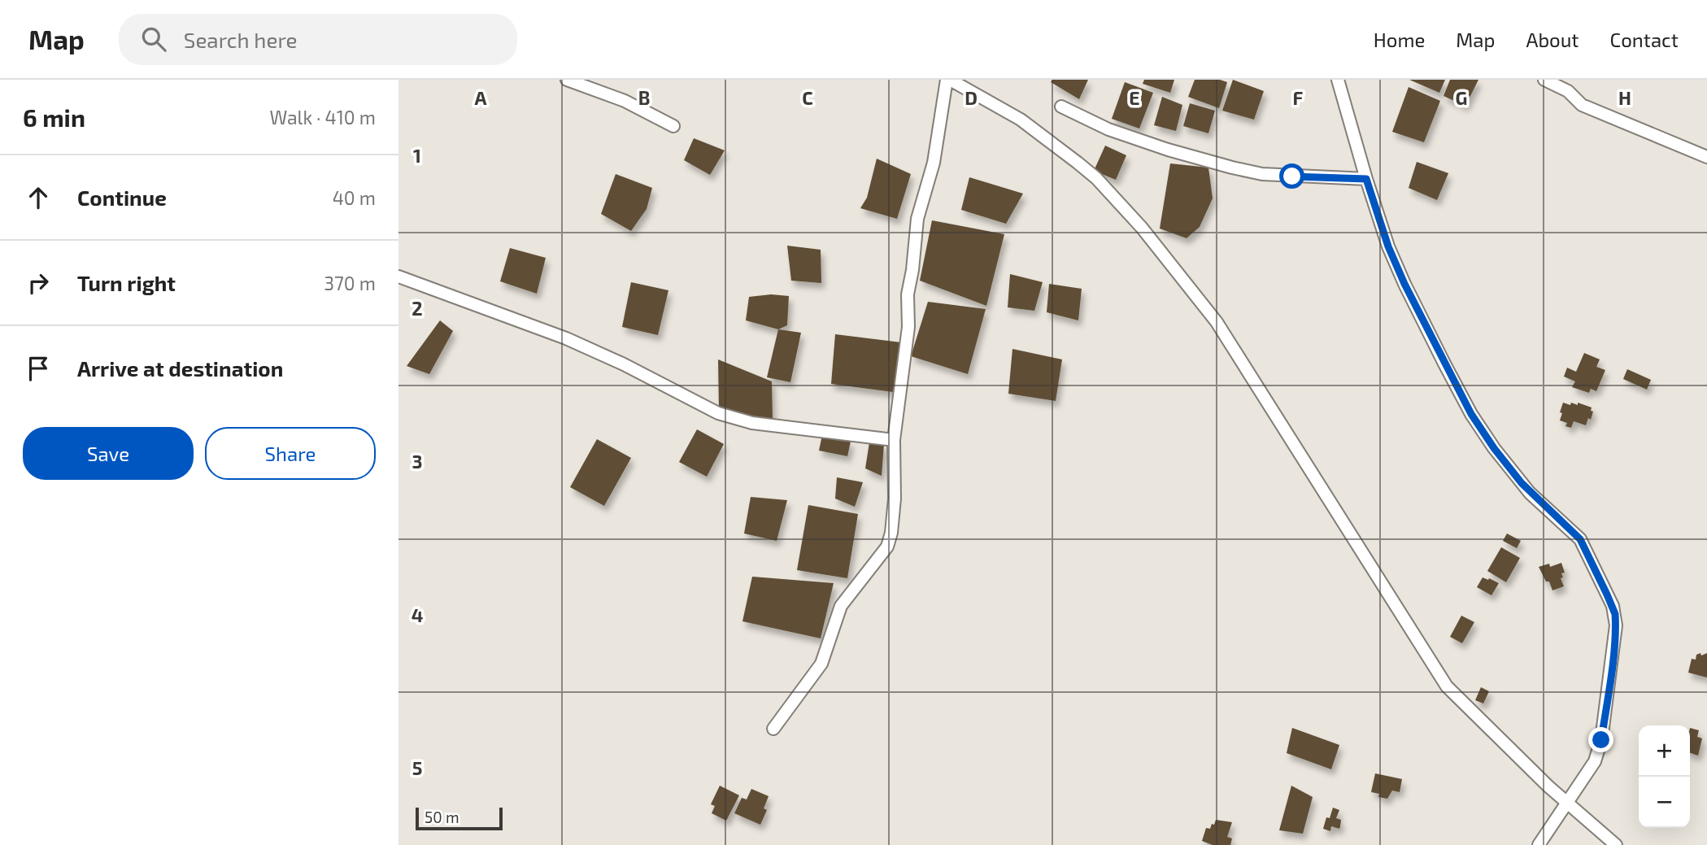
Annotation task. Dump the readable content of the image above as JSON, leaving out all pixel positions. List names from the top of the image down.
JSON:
{
  "scale_bar": "50 m",
  "page": {
    "header": "Map",
    "search": "Search here",
    "nav": [
      "Home",
      "Map",
      "About",
      "Contact"
    ],
    "heading": ["6 min", "Walk · 410 m"],
    "list": [
      ["Continue", "40 m"],
      ["Turn right", "370 m"],
      "Arrive at destination"
    ],
    "buttons": ["Save", "Share"],
    "map_buttons": ["+", "−"],
    "scale": "50 m"
  },
  "grid": {
    "columns": [
      "A",
      "B",
      "C",
      "D",
      "E",
      "F",
      "G",
      "H"
    ],
    "rows": [
      "1",
      "2",
      "3",
      "4",
      "5"
    ]
  }
}
